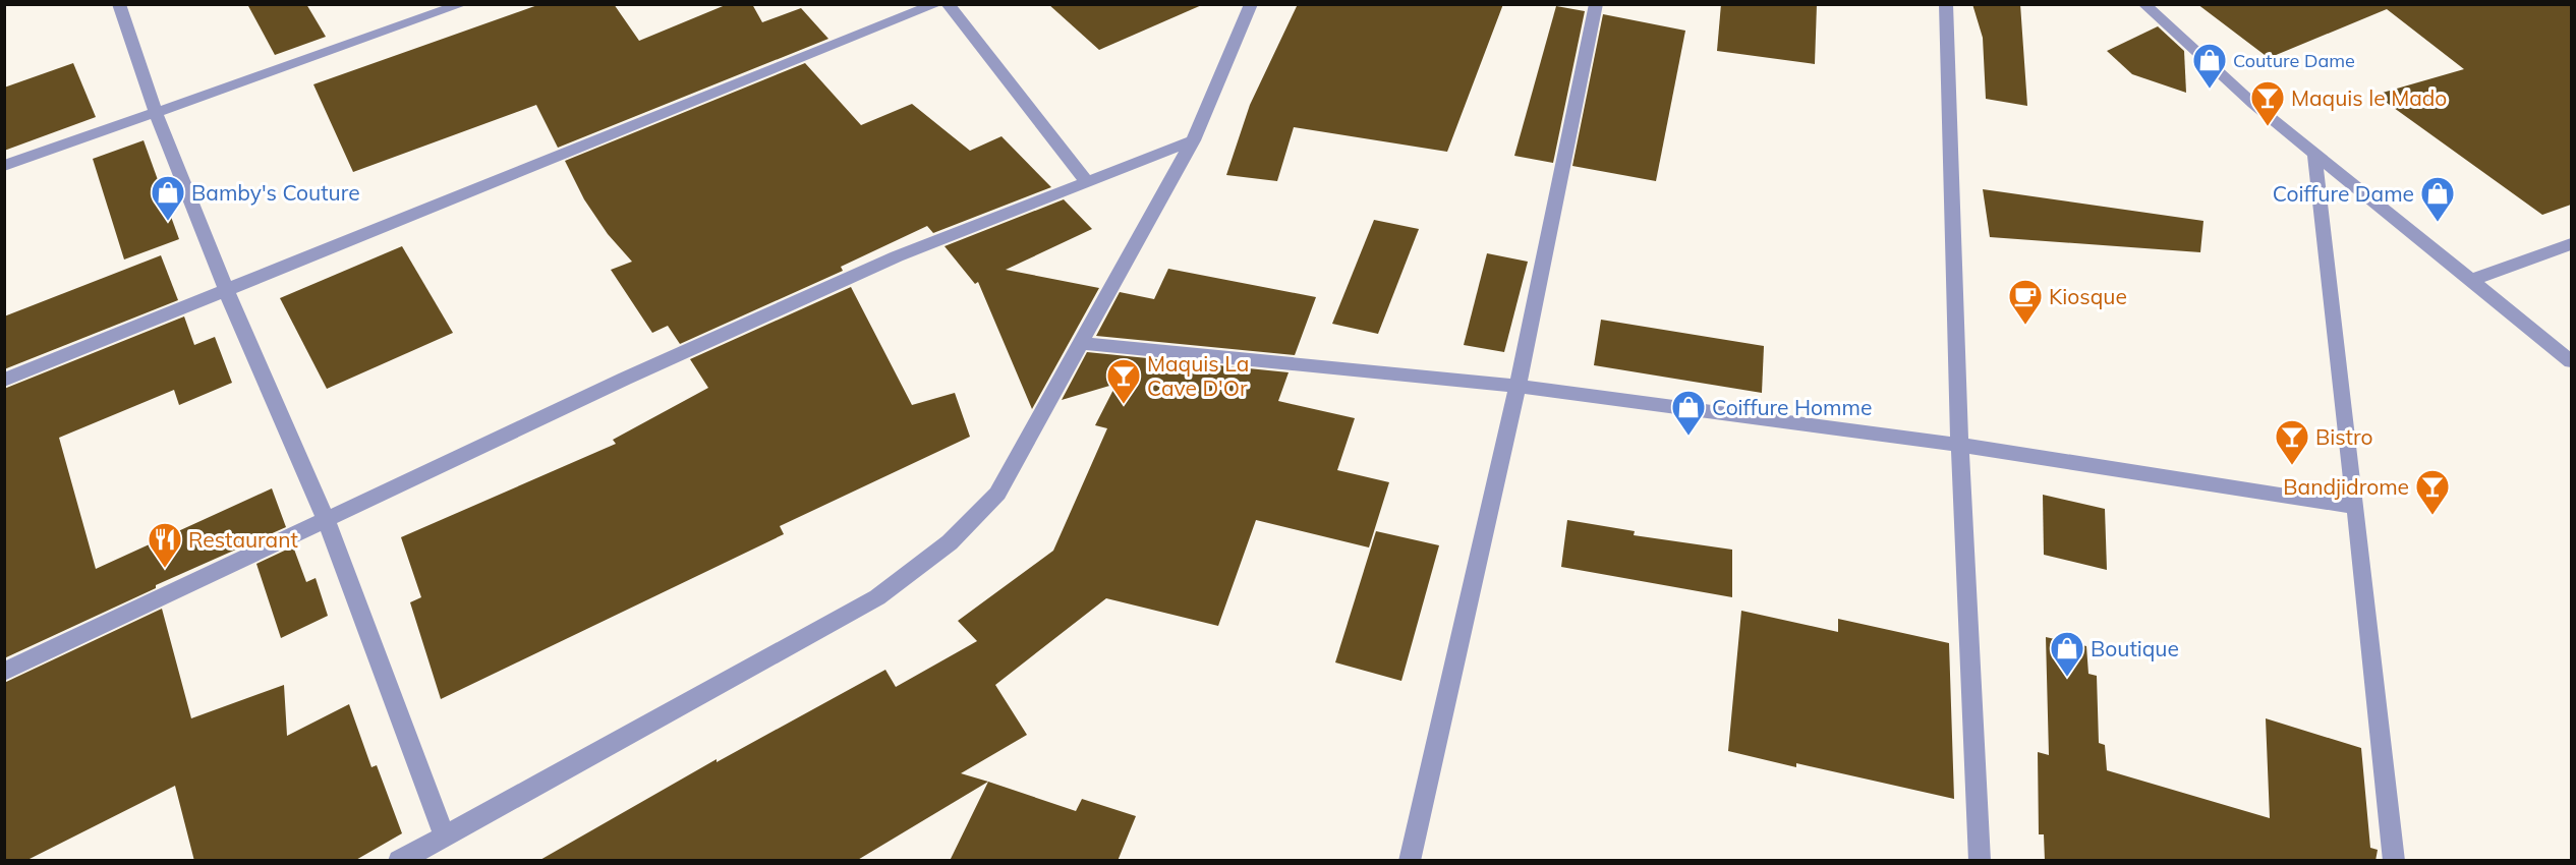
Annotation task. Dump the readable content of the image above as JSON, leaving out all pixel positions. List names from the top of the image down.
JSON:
{
  "places": {
    "shop": [
      "Couture Dame",
      "Bamby's Couture",
      "Coiffure Dame",
      "Coiffure Homme",
      "Boutique"
    ],
    "bar": [
      "Maquis le Mado",
      "Maquis La Cave D'Or",
      "Bistro",
      "Bandjidrome"
    ],
    "cafe": ["Kiosque"],
    "restaurant": ["Restaurant"]
  }
}
